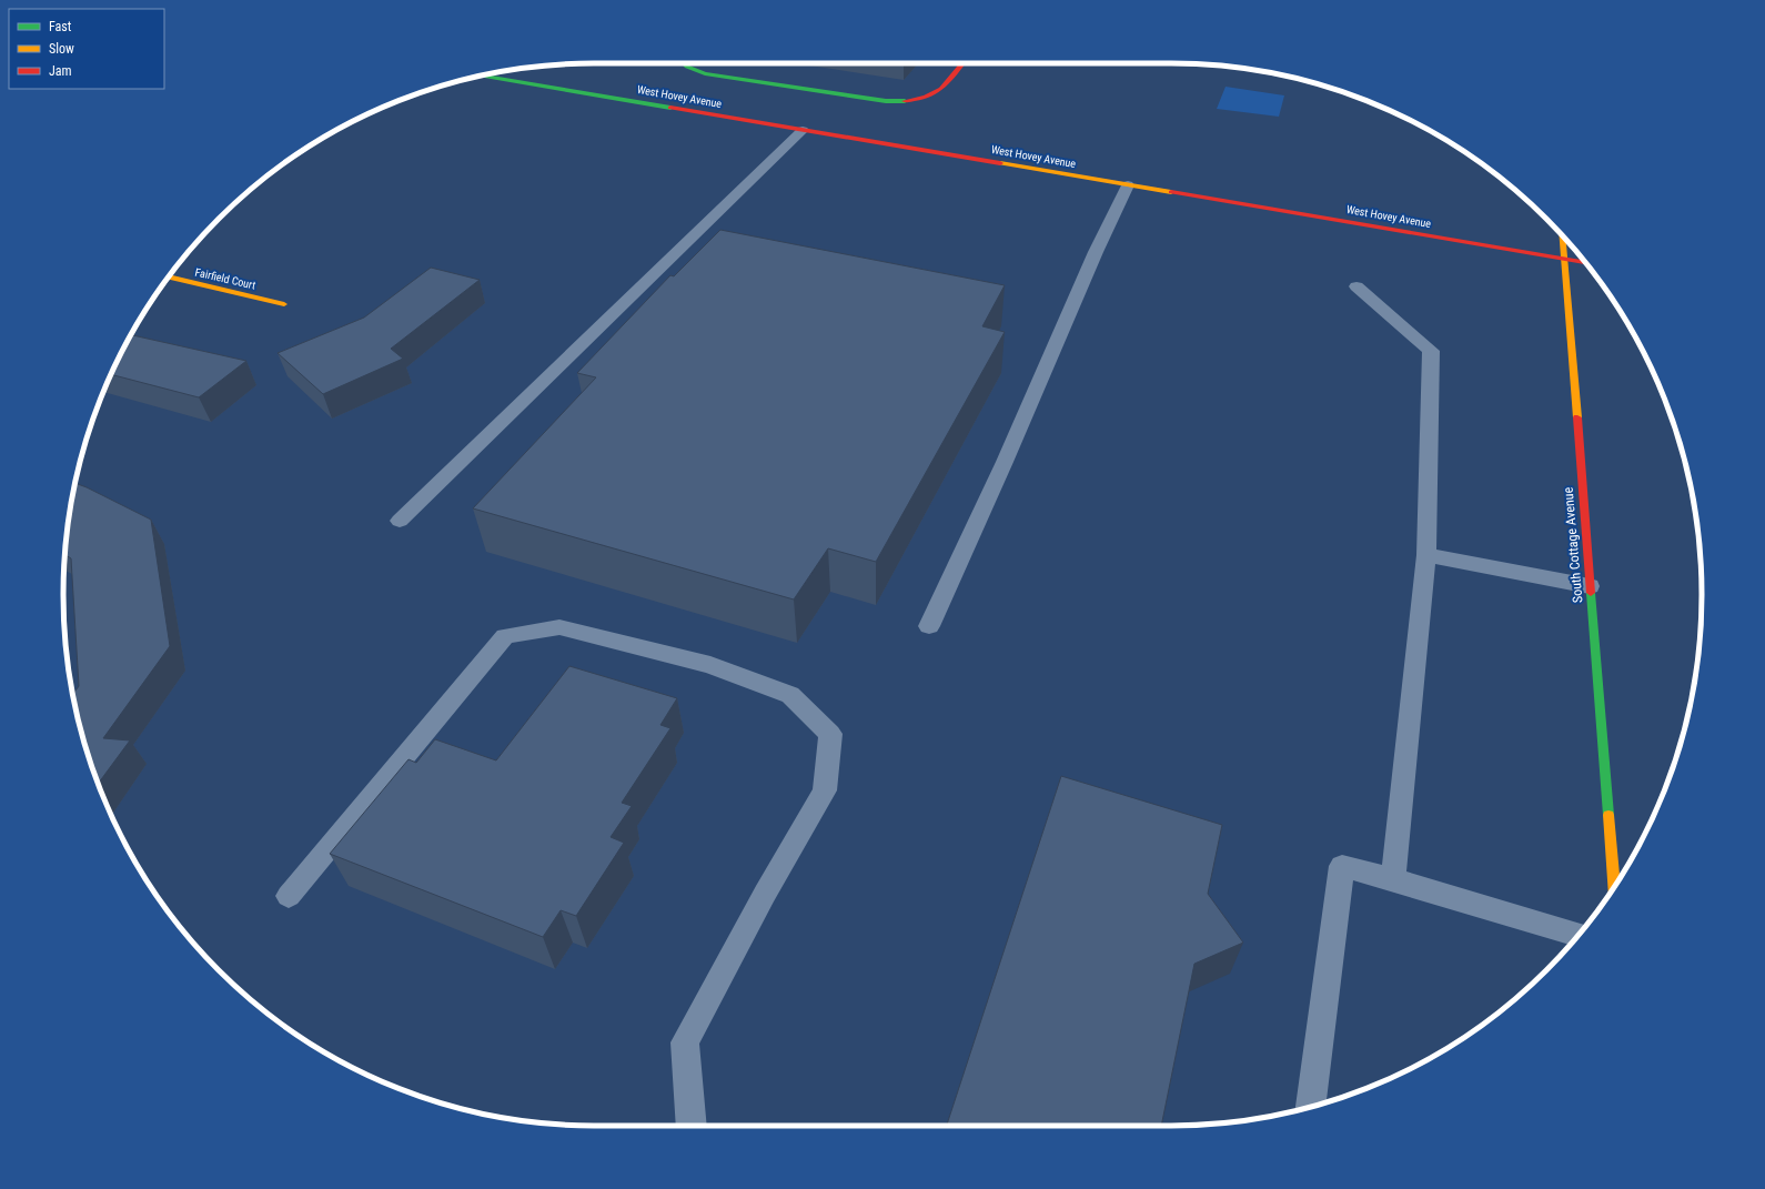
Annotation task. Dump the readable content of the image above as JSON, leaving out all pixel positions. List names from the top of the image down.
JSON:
{
  "streets": {
    "street": ["West Hovey Avenue", "Fairfield Court", "South Cottage Avenue"]
  },
  "crossings": [
    ["West Hovey Avenue", "South Cottage Avenue"]
  ],
  "legend": ["Fast", "Slow", "Jam"]
}
